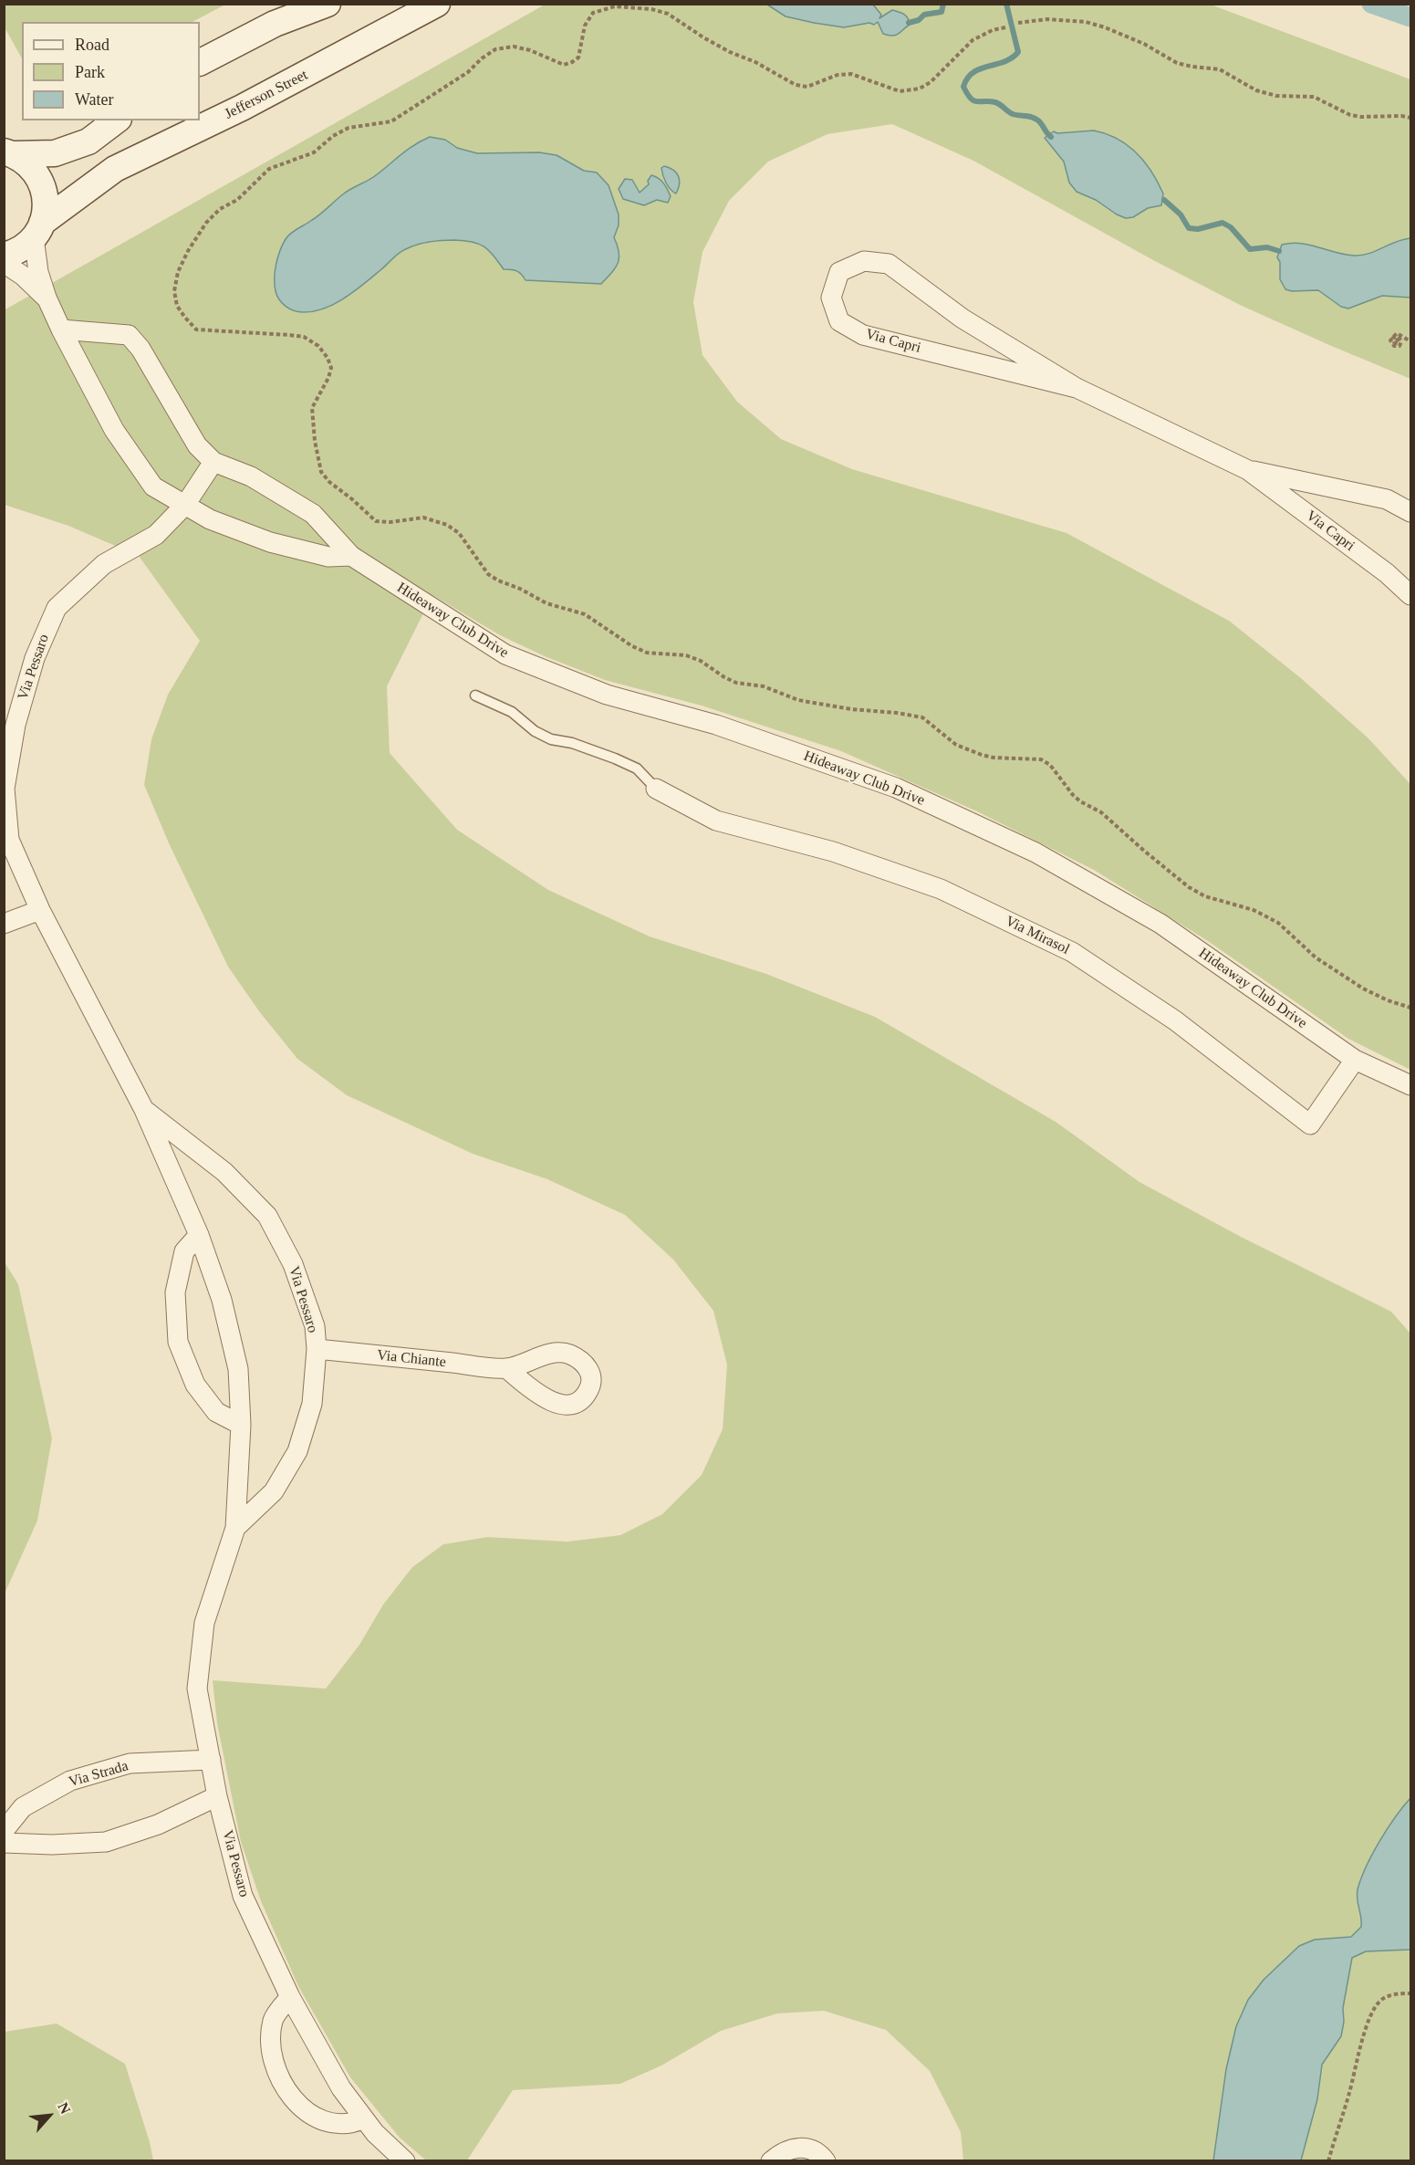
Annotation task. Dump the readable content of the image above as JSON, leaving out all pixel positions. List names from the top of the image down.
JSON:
{
  "streets": {
    "main road": ["Jefferson Street"],
    "street": [
      "Via Capri",
      "Hideaway Club Drive",
      "Via Pessaro",
      "Via Mirasol",
      "Via Chiante",
      "Via Strada"
    ]
  },
  "crossings": [
    ["Hideaway Club Drive", "Via Pessaro"],
    ["Hideaway Club Drive", "Via Mirasol"],
    ["Via Pessaro", "Via Chiante"],
    ["Via Pessaro", "Via Strada"]
  ],
  "legend": ["Road", "Park", "Water"],
  "north": "top right"
}
